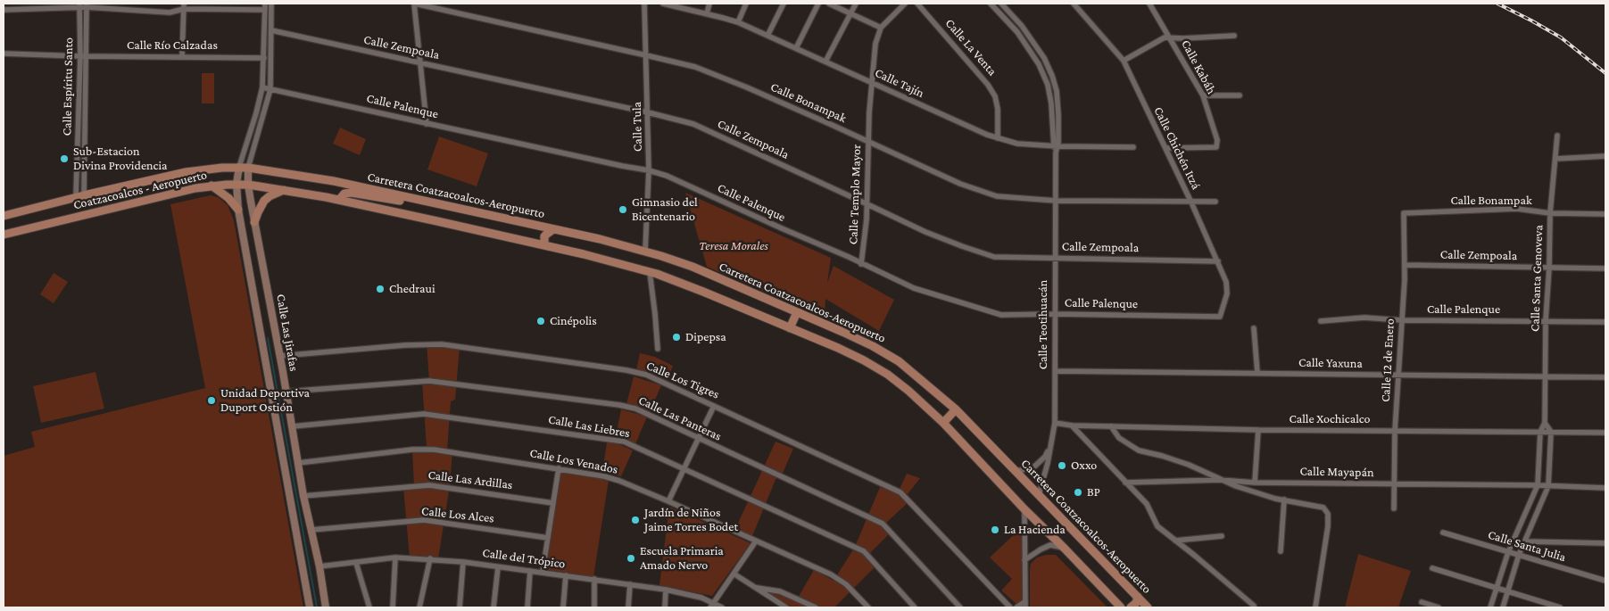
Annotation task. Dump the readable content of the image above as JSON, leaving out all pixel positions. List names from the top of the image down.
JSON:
{
  "streets": {
    "main road": ["Coatzacoalcos - Aeropuerto", "Carretera Coatzacoalcos-Aeropuerto", "Calle Las Jirafas"],
    "street": [
      "Calle Río Calzadas",
      "Calle Zempoala",
      "Calle La Venta",
      "Calle Kabáh",
      "Calle Tajín",
      "Calle Espíritu Santo",
      "Calle Bonampak",
      "Calle Palenque",
      "Calle Tula",
      "Calle Chichén Itzá",
      "Calle Templo Mayor",
      "Calle Santa Genoveva",
      "Calle Teotihuacán",
      "Calle 12 de Enero",
      "Calle Yaxuna",
      "Calle Los Tigres",
      "Calle Las Panteras",
      "Calle Xochicalco",
      "Calle Las Liebres",
      "Calle Los Venados",
      "Calle Mayapán",
      "Calle Las Ardillas",
      "Calle Los Alces",
      "Calle Santa Julia",
      "Calle del Trópico"
    ]
  },
  "crossings": [
    ["Calle Río Calzadas", "Calle Espíritu Santo"],
    ["Calle Zempoala", "Calle Tula"],
    ["Calle Zempoala", "Calle Chichén Itzá"],
    ["Calle Zempoala", "Calle Templo Mayor"],
    ["Calle Zempoala", "Calle Santa Genoveva"],
    ["Calle Zempoala", "Calle Teotihuacán"],
    ["Calle Zempoala", "Calle 12 de Enero"],
    ["Calle La Venta", "Calle Tajín"],
    ["Calle Kabáh", "Calle Chichén Itzá"],
    ["Calle Tajín", "Calle Templo Mayor"],
    ["Calle Tajín", "Calle Teotihuacán"],
    ["Calle Espíritu Santo", "Coatzacoalcos - Aeropuerto"],
    ["Calle Bonampak", "Calle Tula"],
    ["Calle Bonampak", "Calle Chichén Itzá"],
    ["Calle Bonampak", "Calle Templo Mayor"],
    ["Calle Bonampak", "Calle Santa Genoveva"],
    ["Calle Bonampak", "Calle Teotihuacán"],
    ["Calle Bonampak", "Calle 12 de Enero"],
    ["Calle Palenque", "Calle Tula"],
    ["Calle Palenque", "Calle Chichén Itzá"],
    ["Calle Palenque", "Calle Templo Mayor"],
    ["Calle Palenque", "Calle Santa Genoveva"],
    ["Calle Palenque", "Calle Teotihuacán"],
    ["Calle Palenque", "Calle 12 de Enero"],
    ["Calle Tula", "Carretera Coatzacoalcos-Aeropuerto"],
    ["Coatzacoalcos - Aeropuerto", "Carretera Coatzacoalcos-Aeropuerto"],
    ["Coatzacoalcos - Aeropuerto", "Calle Las Jirafas"],
    ["Carretera Coatzacoalcos-Aeropuerto", "Calle Teotihuacán"],
    ["Carretera Coatzacoalcos-Aeropuerto", "Calle Las Jirafas"],
    ["Calle Santa Genoveva", "Calle Yaxuna"],
    ["Calle Santa Genoveva", "Calle Xochicalco"],
    ["Calle Teotihuacán", "Calle Yaxuna"],
    ["Calle Teotihuacán", "Calle Xochicalco"],
    ["Calle Las Jirafas", "Calle Los Tigres"],
    ["Calle Las Jirafas", "Calle Las Panteras"],
    ["Calle Las Jirafas", "Calle Las Liebres"],
    ["Calle Las Jirafas", "Calle Los Venados"],
    ["Calle Las Jirafas", "Calle Las Ardillas"],
    ["Calle Las Jirafas", "Calle Los Alces"],
    ["Calle Las Jirafas", "Calle del Trópico"],
    ["Calle 12 de Enero", "Calle Yaxuna"],
    ["Calle 12 de Enero", "Calle Xochicalco"],
    ["Calle 12 de Enero", "Calle Mayapán"]
  ],
  "parks": ["Teresa Morales"],
  "places": [
    "Sub-Estacion Divina Providencia",
    "Gimnasio del Bicentenario",
    "Chedraui",
    "Cinépolis",
    "Dipepsa",
    "Unidad Deportiva Duport Ostión",
    "Oxxo",
    "BP",
    "Jardín de Niños Jaime Torres Bodet",
    "La Hacienda",
    "Escuela Primaria Amado Nervo"
  ]
}
